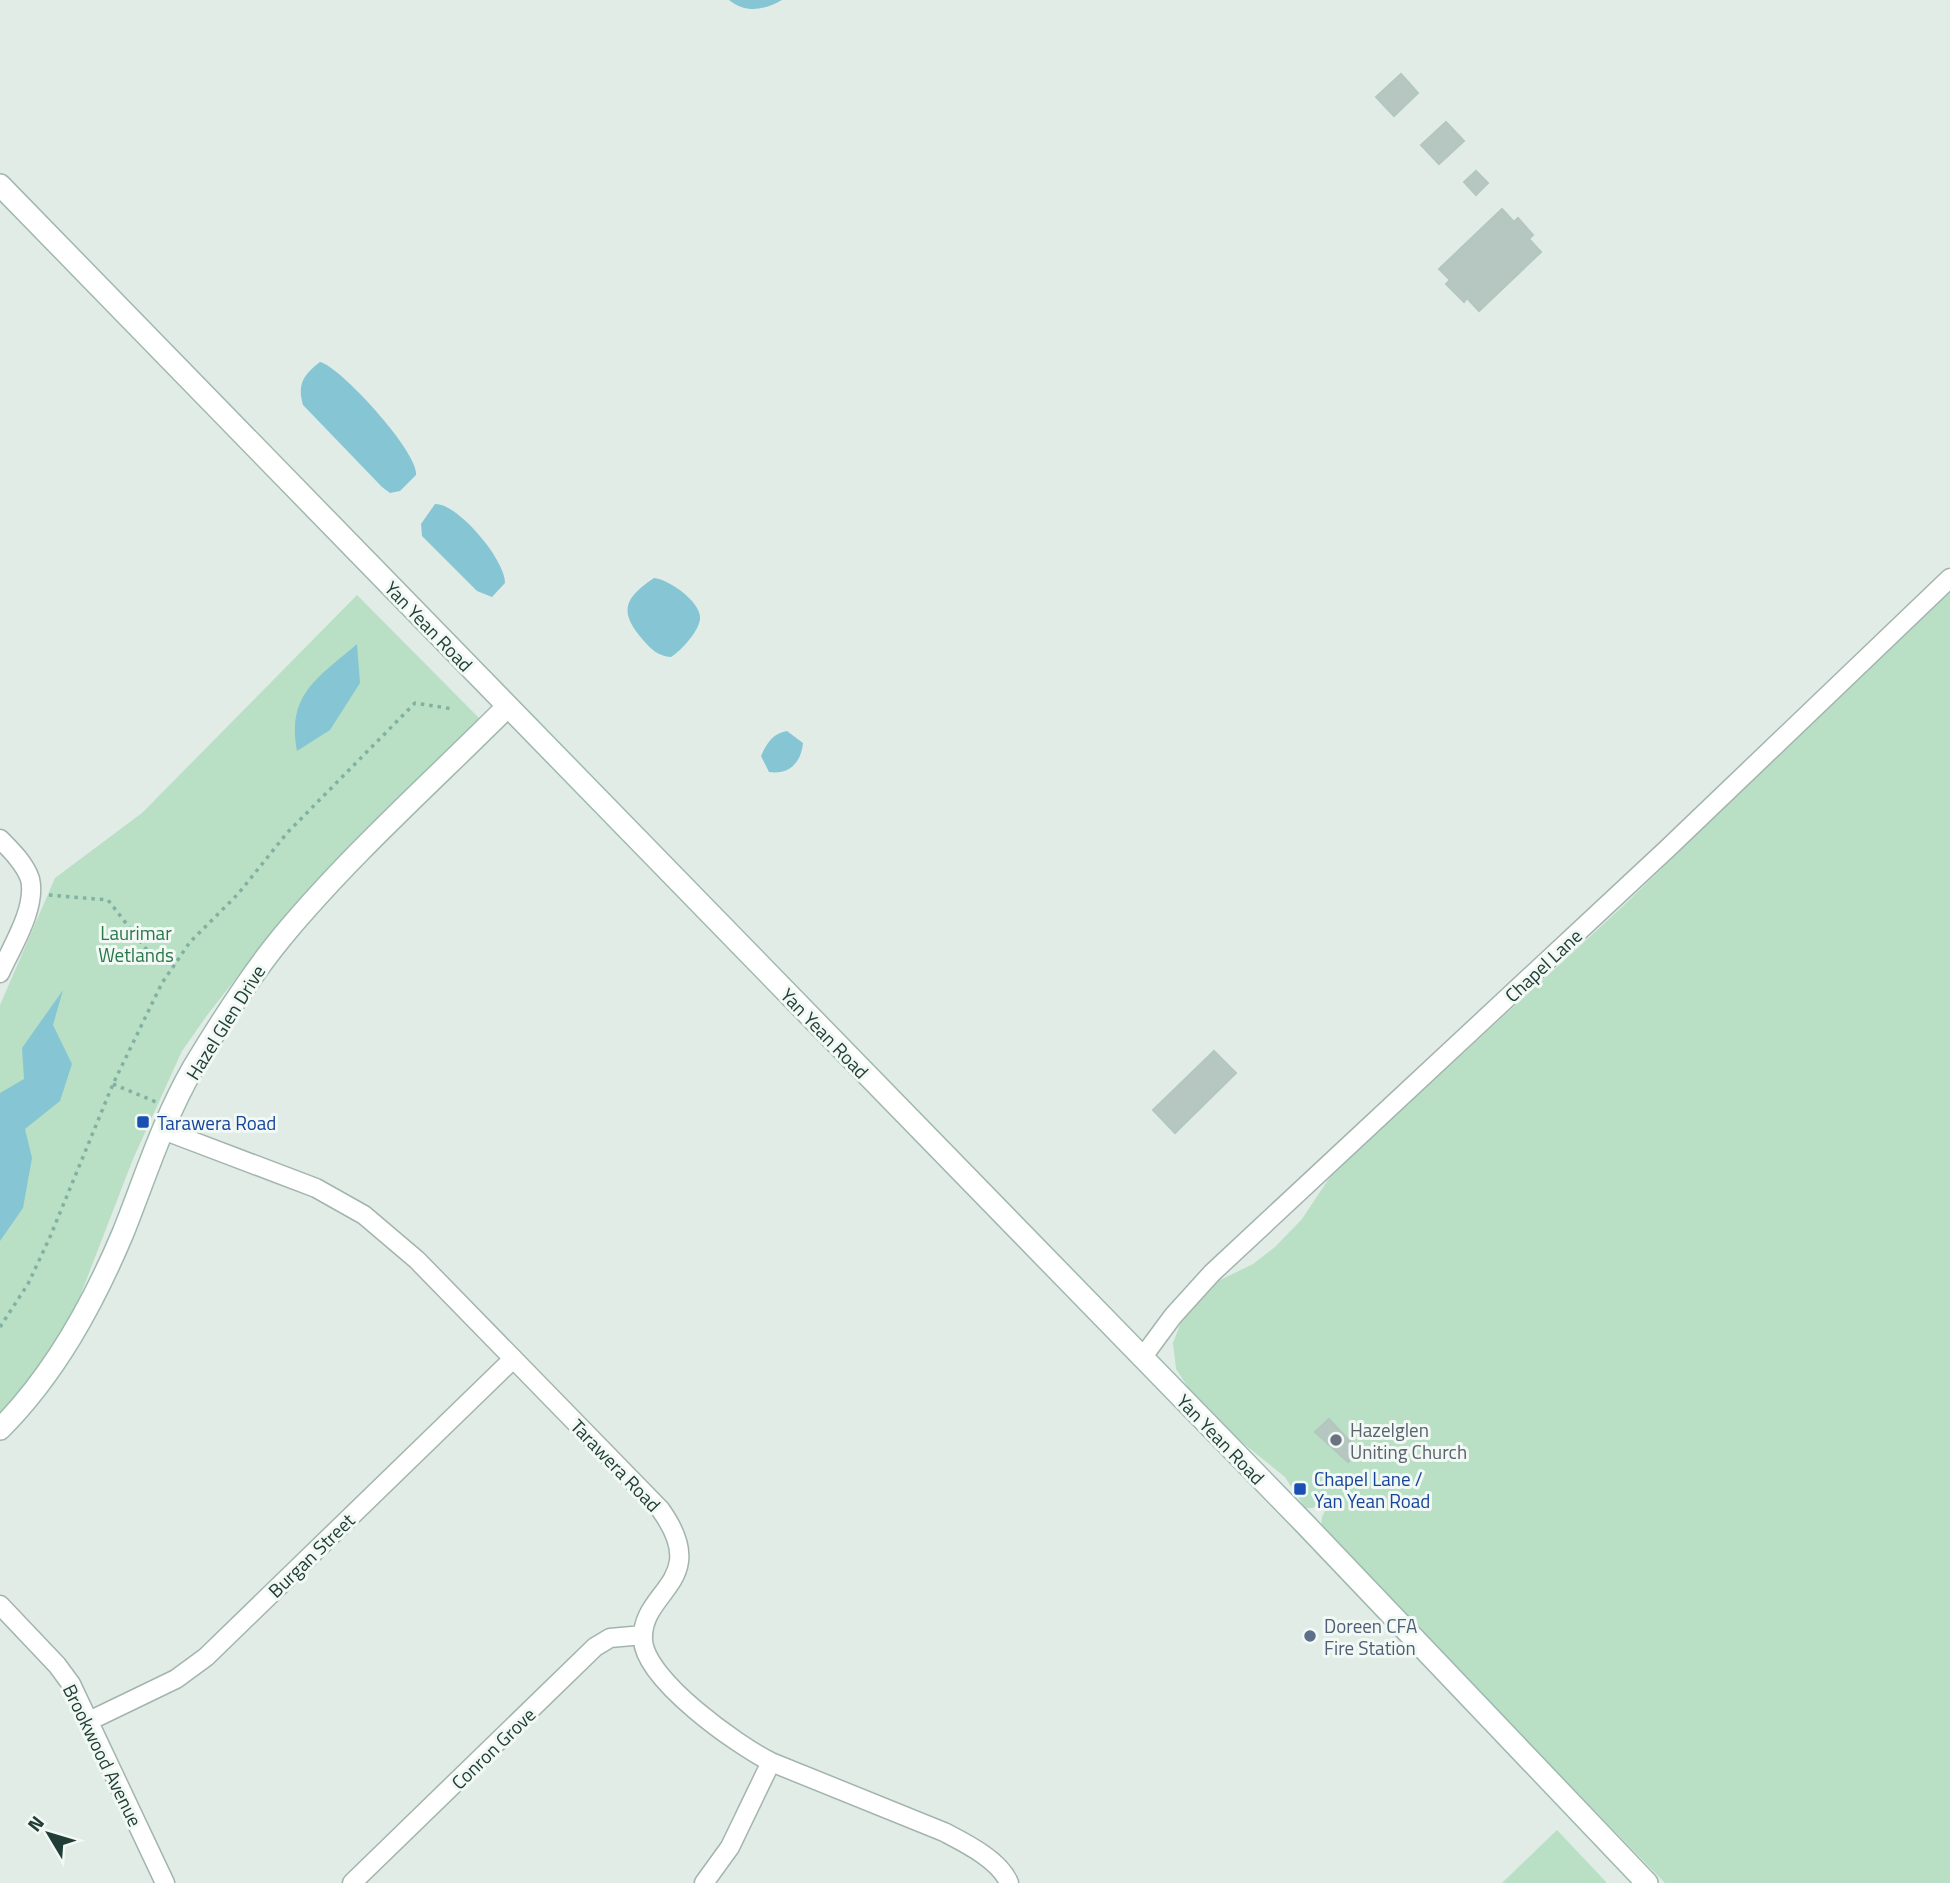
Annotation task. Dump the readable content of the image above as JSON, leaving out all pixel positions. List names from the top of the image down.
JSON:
{
  "streets": {
    "main road": ["Yan Yean Road", "Hazel Glen Drive"],
    "street": [
      "Chapel Lane",
      "Tarawera Road",
      "Burgan Street",
      "Conron Grove",
      "Brookwood Avenue"
    ]
  },
  "crossings": [
    ["Yan Yean Road", "Chapel Lane"],
    ["Yan Yean Road", "Hazel Glen Drive"],
    ["Hazel Glen Drive", "Tarawera Road"],
    ["Tarawera Road", "Burgan Street"],
    ["Tarawera Road", "Conron Grove"],
    ["Burgan Street", "Brookwood Avenue"]
  ],
  "parks": ["Laurimar Wetlands"],
  "places": {
    "transit": ["Tarawera Road", "Chapel Lane / Yan Yean Road"],
    "other": ["Hazelglen Uniting Church", "Doreen CFA Fire Station"]
  },
  "north": "top left"
}
